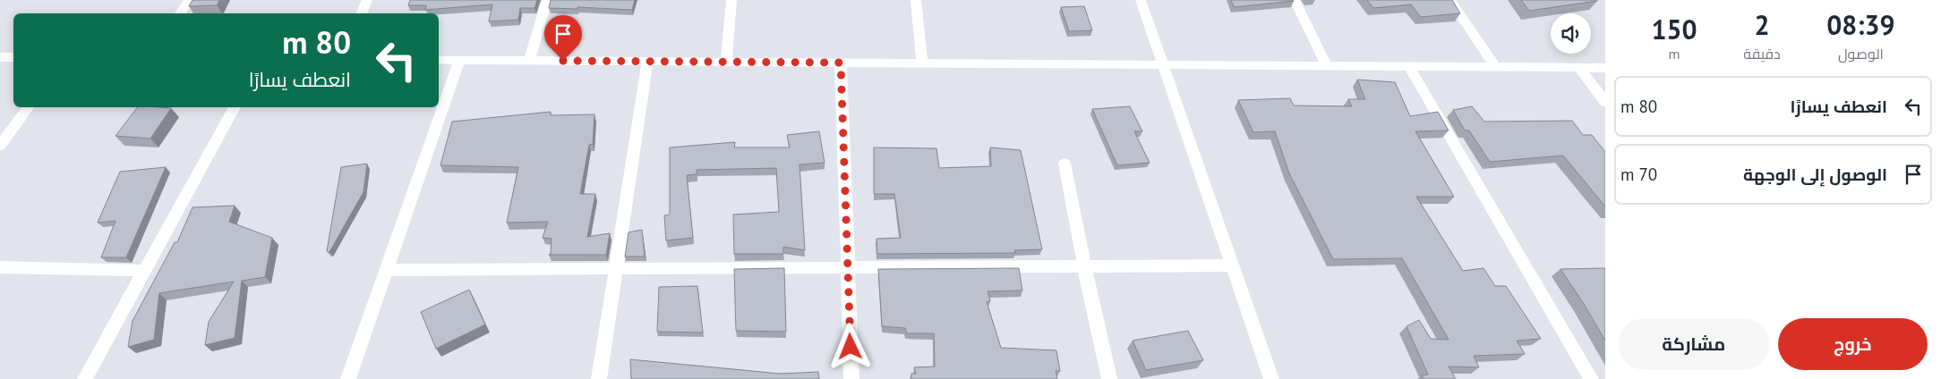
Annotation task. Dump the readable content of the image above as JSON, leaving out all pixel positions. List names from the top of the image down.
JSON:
{
  "page": {
    "eta": [
      "08:39",
      "الوصول",
      "2",
      "دقيقة",
      "150",
      "m"
    ],
    "turn": ["80 m", "انعطف يسارًا"],
    "list": [
      {
        "name": "انعطف يسارًا",
        "value": "80 m"
      },
      {
        "name": "الوصول إلى الوجهة",
        "value": "70 m"
      }
    ],
    "buttons": ["خروج", "مشاركة"]
  }
}
